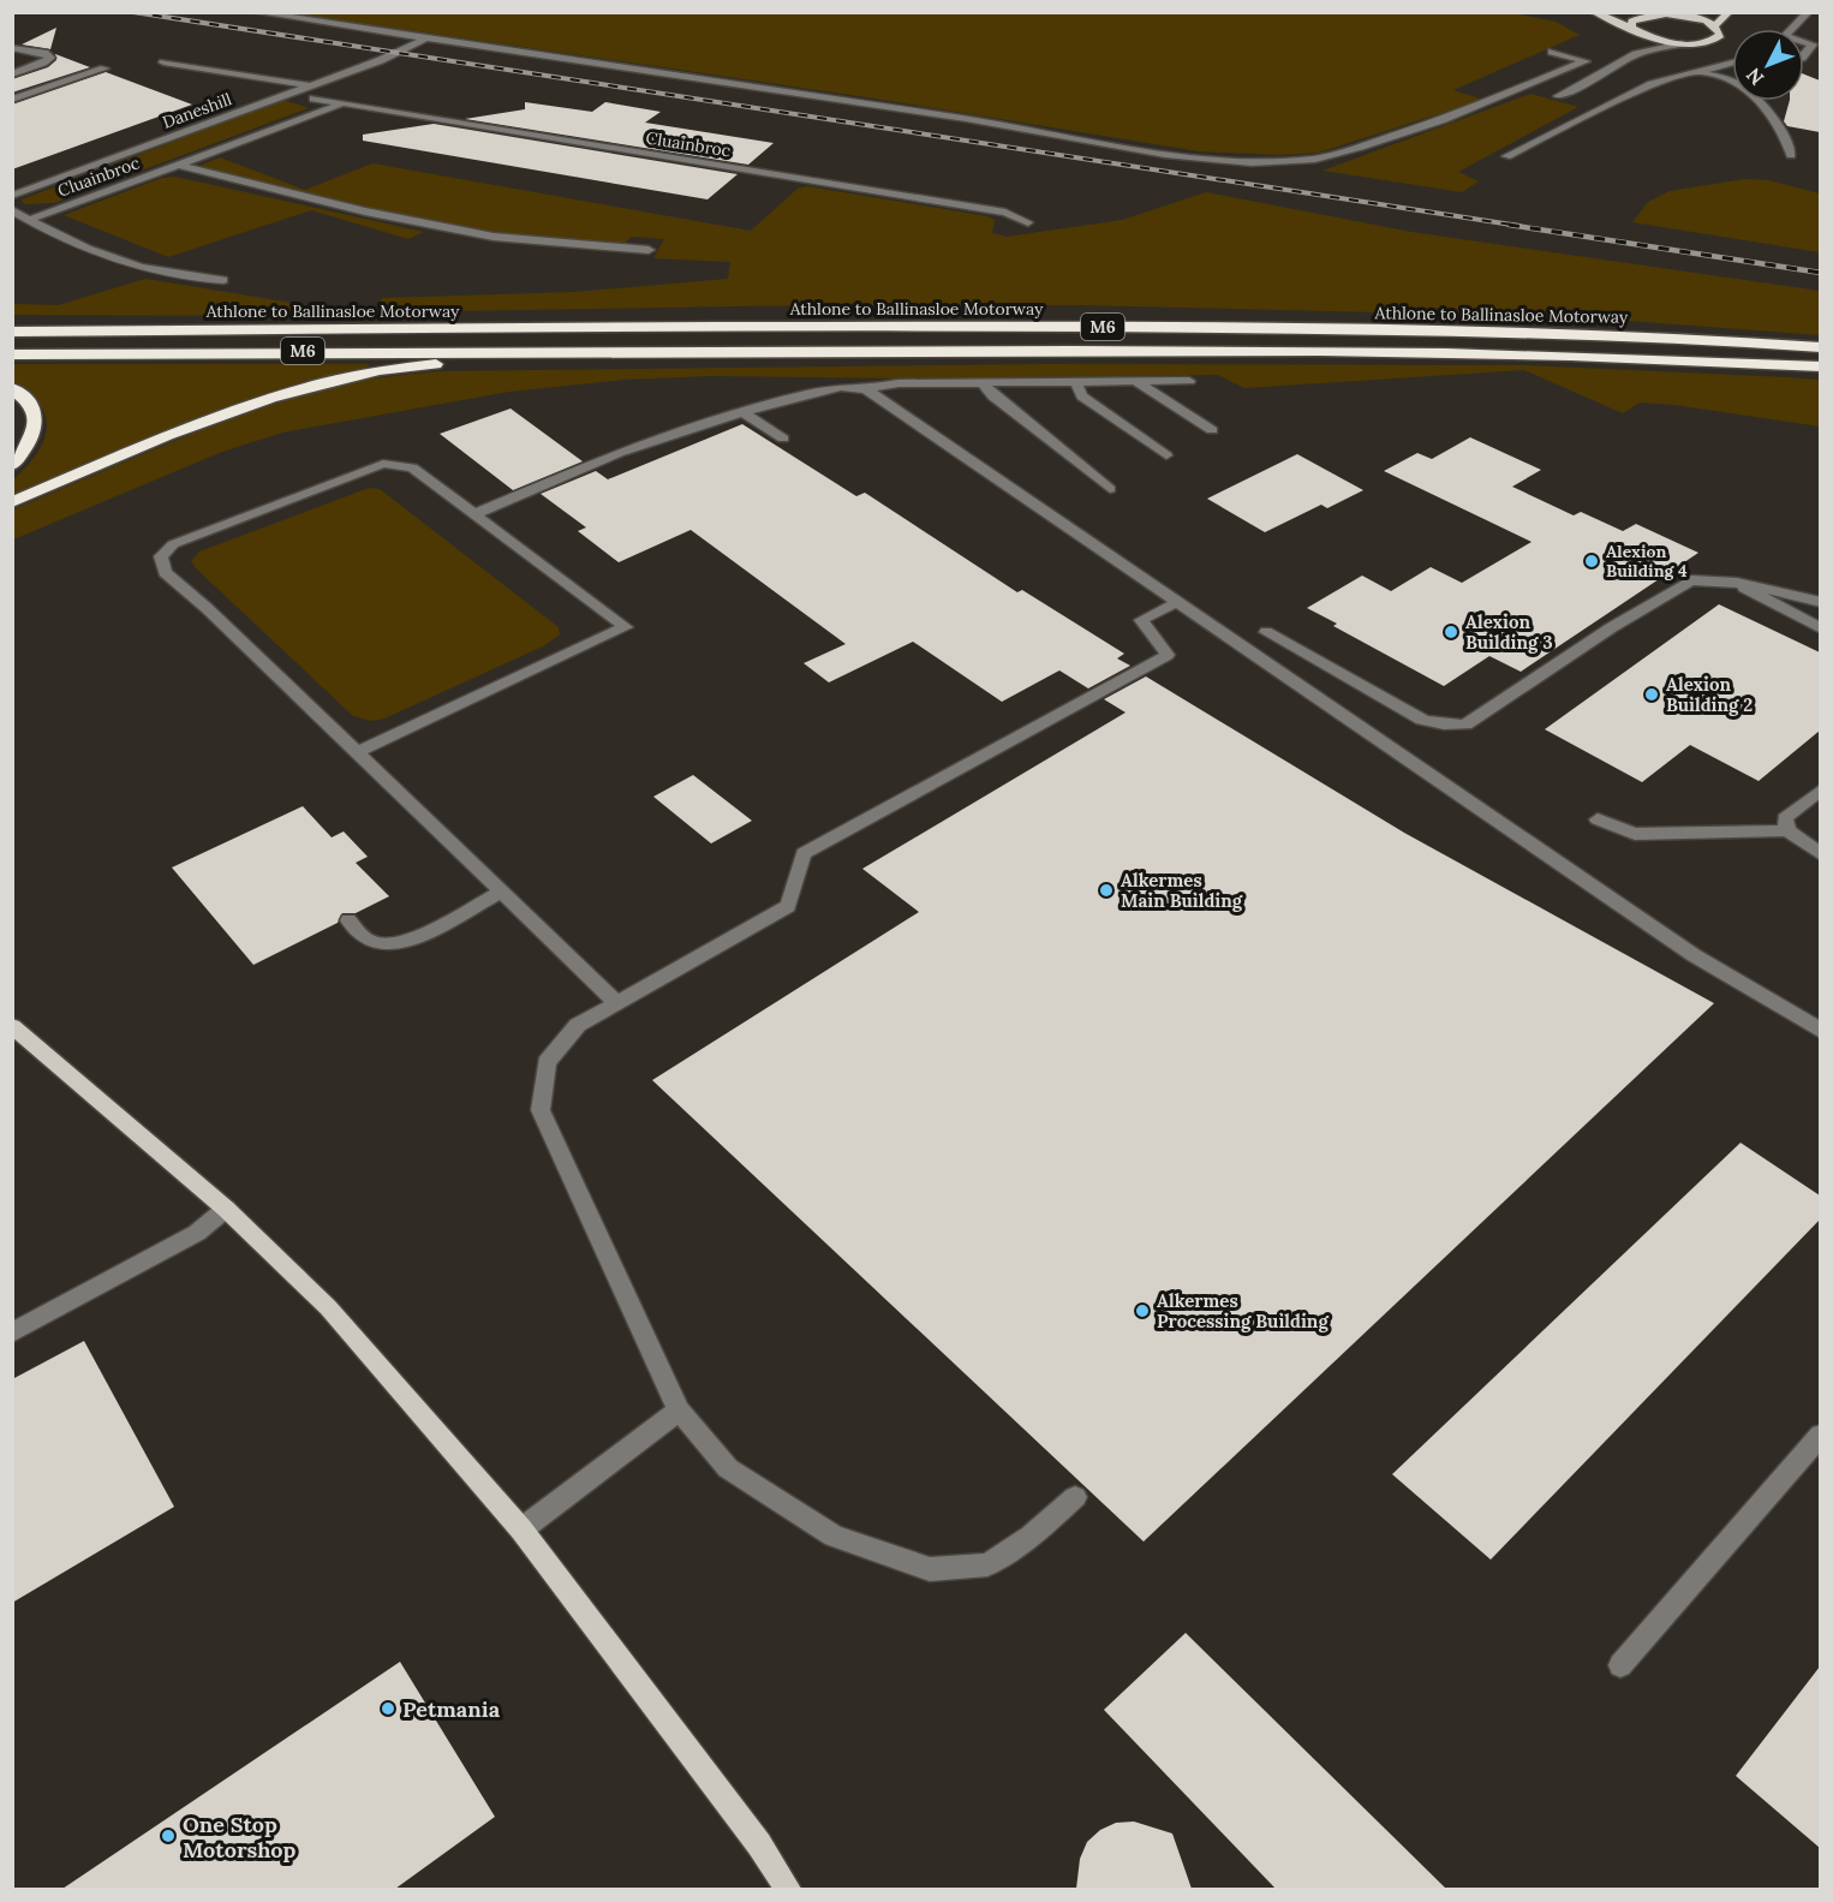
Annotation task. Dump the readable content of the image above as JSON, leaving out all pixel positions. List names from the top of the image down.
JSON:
{
  "streets": {
    "highway": ["Athlone to Ballinasloe Motorway", "M6"],
    "street": ["Daneshill", "Cluainbroc"]
  },
  "places": [
    "Alexion Building 4",
    "Alexion Building 3",
    "Alexion Building 2",
    "Alkermes Main Building",
    "Alkermes Processing Building",
    "Petmania",
    "One Stop Motorshop"
  ],
  "north": "bottom left"
}
